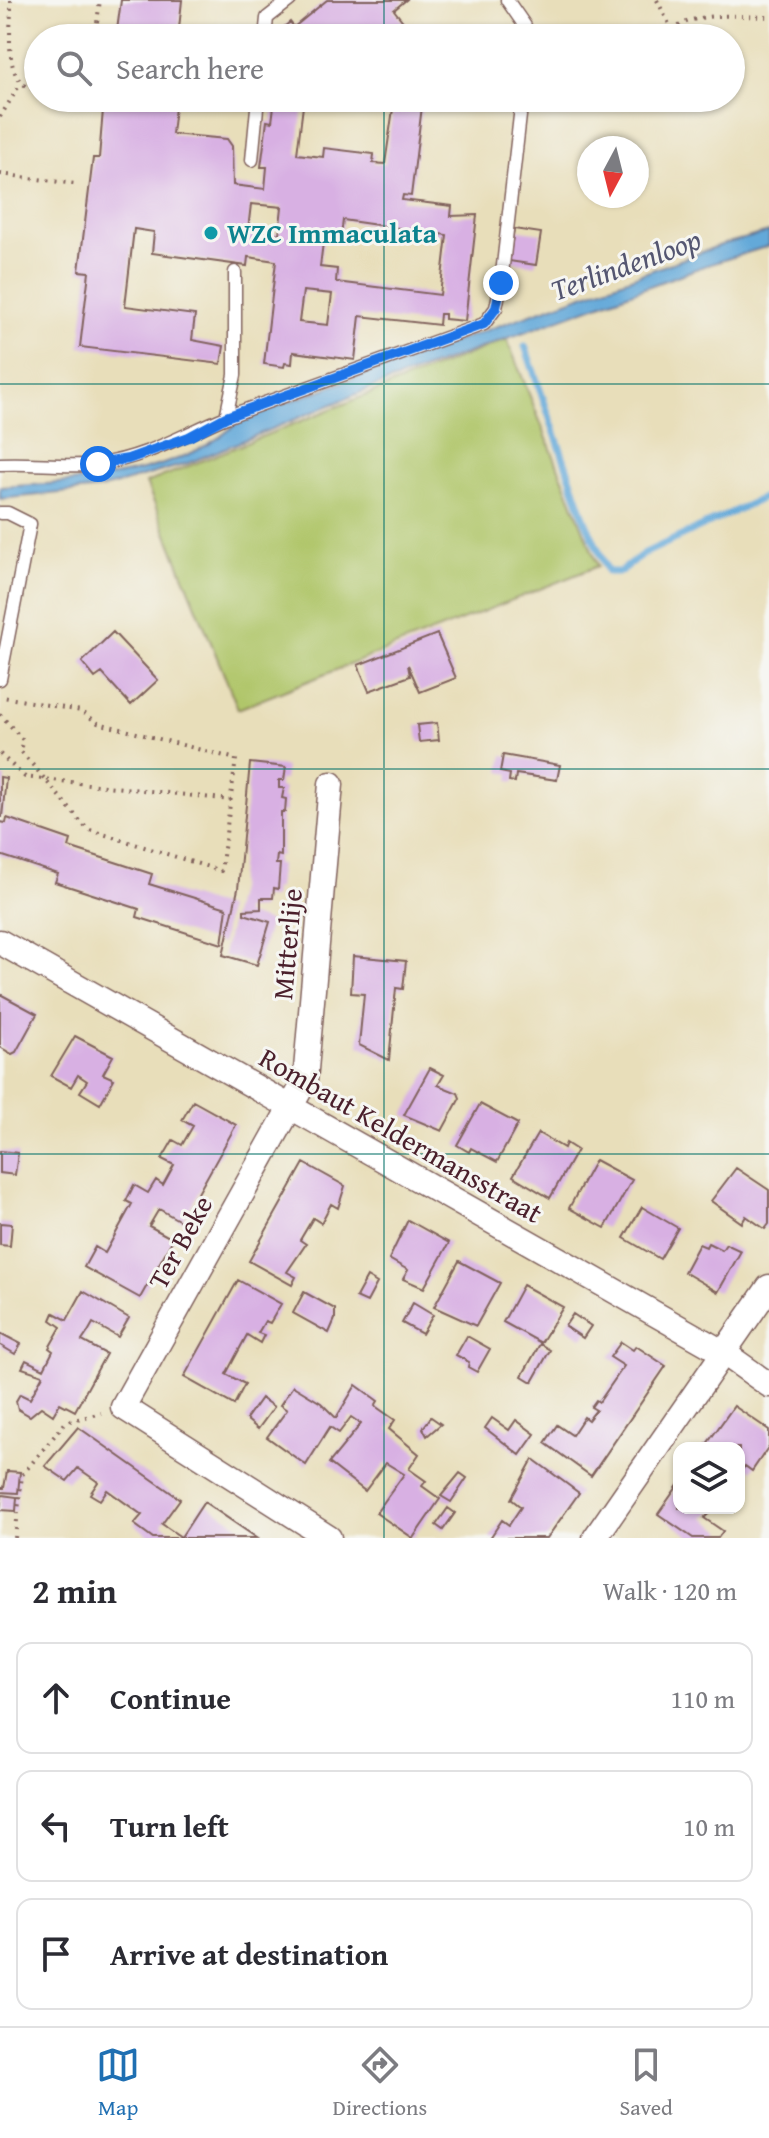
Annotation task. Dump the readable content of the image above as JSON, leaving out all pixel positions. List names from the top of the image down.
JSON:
{
  "streets": {
    "street": ["Mitterlije", "Rombaut Keldermansstraat", "Ter Beke"]
  },
  "crossings": [
    ["Mitterlije", "Rombaut Keldermansstraat"],
    ["Mitterlije", "Ter Beke"],
    ["Rombaut Keldermansstraat", "Ter Beke"]
  ],
  "water": ["Terlindenloop"],
  "places": ["WZC Immaculata"],
  "north": "bottom",
  "page": {
    "search": "Search here",
    "heading": ["2 min", "Walk · 120 m"],
    "list": [
      ["Continue", "110 m"],
      ["Turn left", "10 m"],
      "Arrive at destination"
    ],
    "nav": ["Map", "Directions", "Saved"]
  }
}
